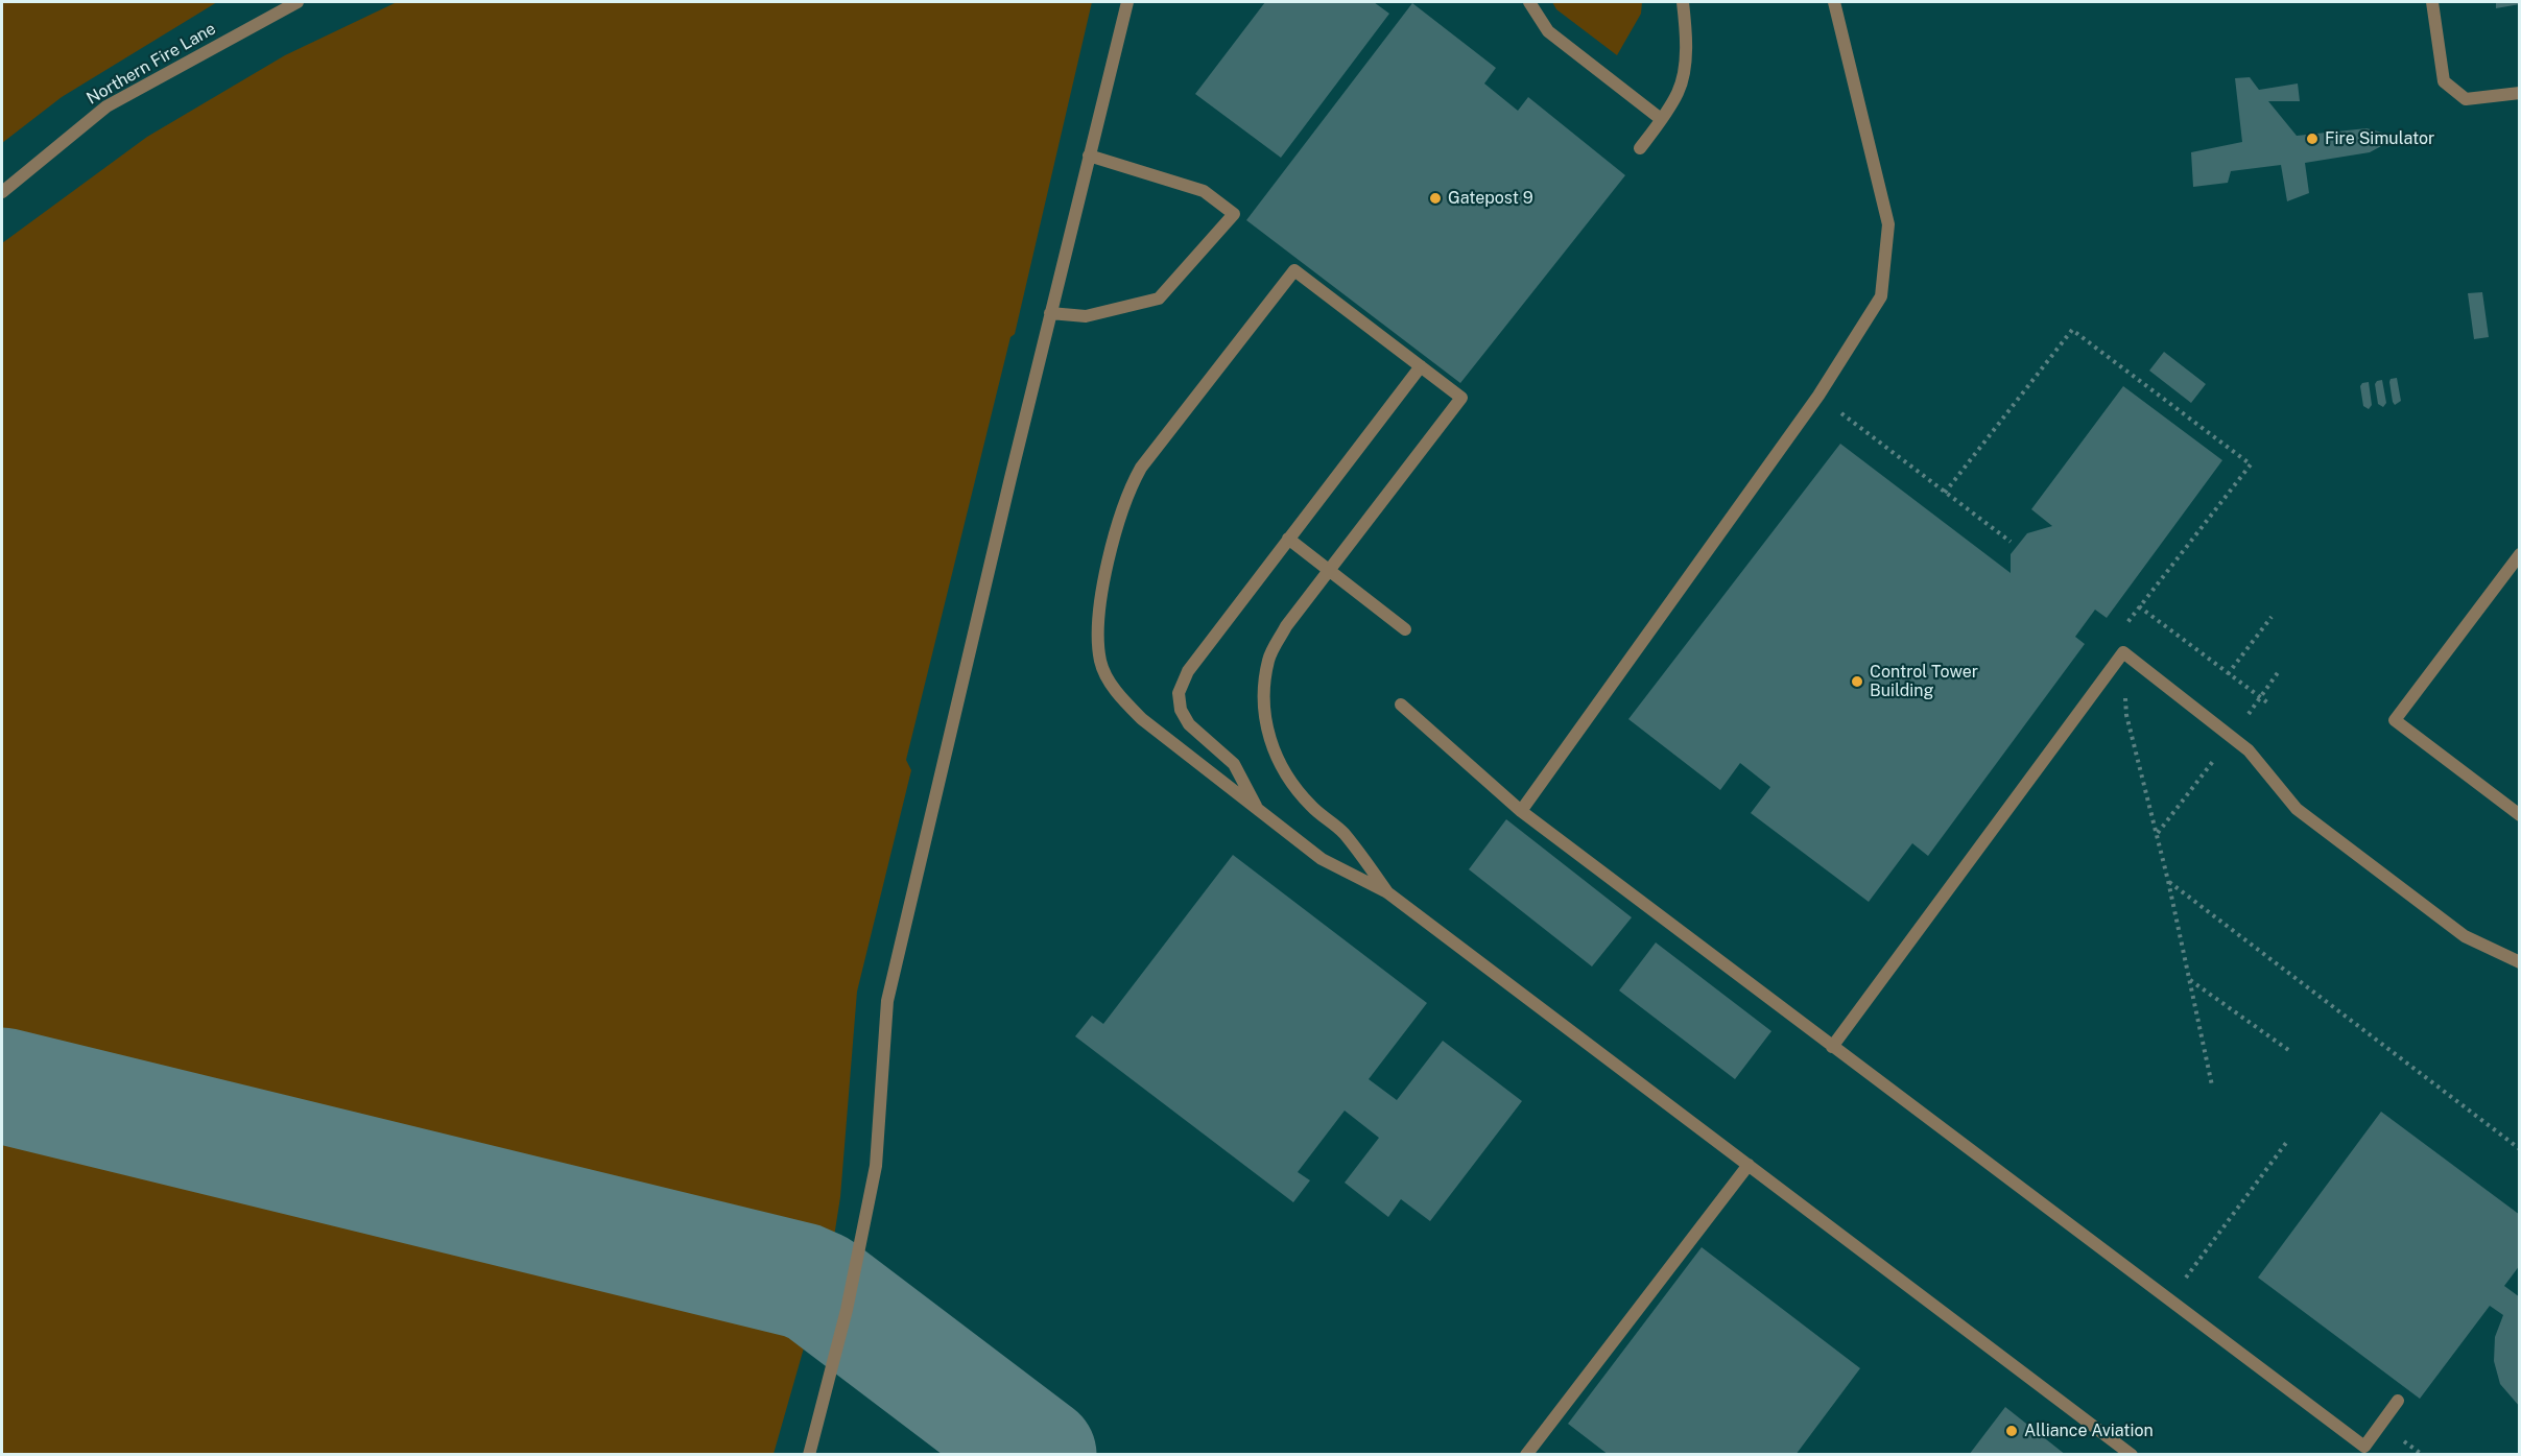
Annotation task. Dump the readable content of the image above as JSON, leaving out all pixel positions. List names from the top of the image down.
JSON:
{
  "streets": {
    "lane": ["Northern Fire Lane"]
  },
  "places": [
    "Fire Simulator",
    "Gatepost 9",
    "Control Tower Building",
    "Alliance Aviation"
  ]
}
